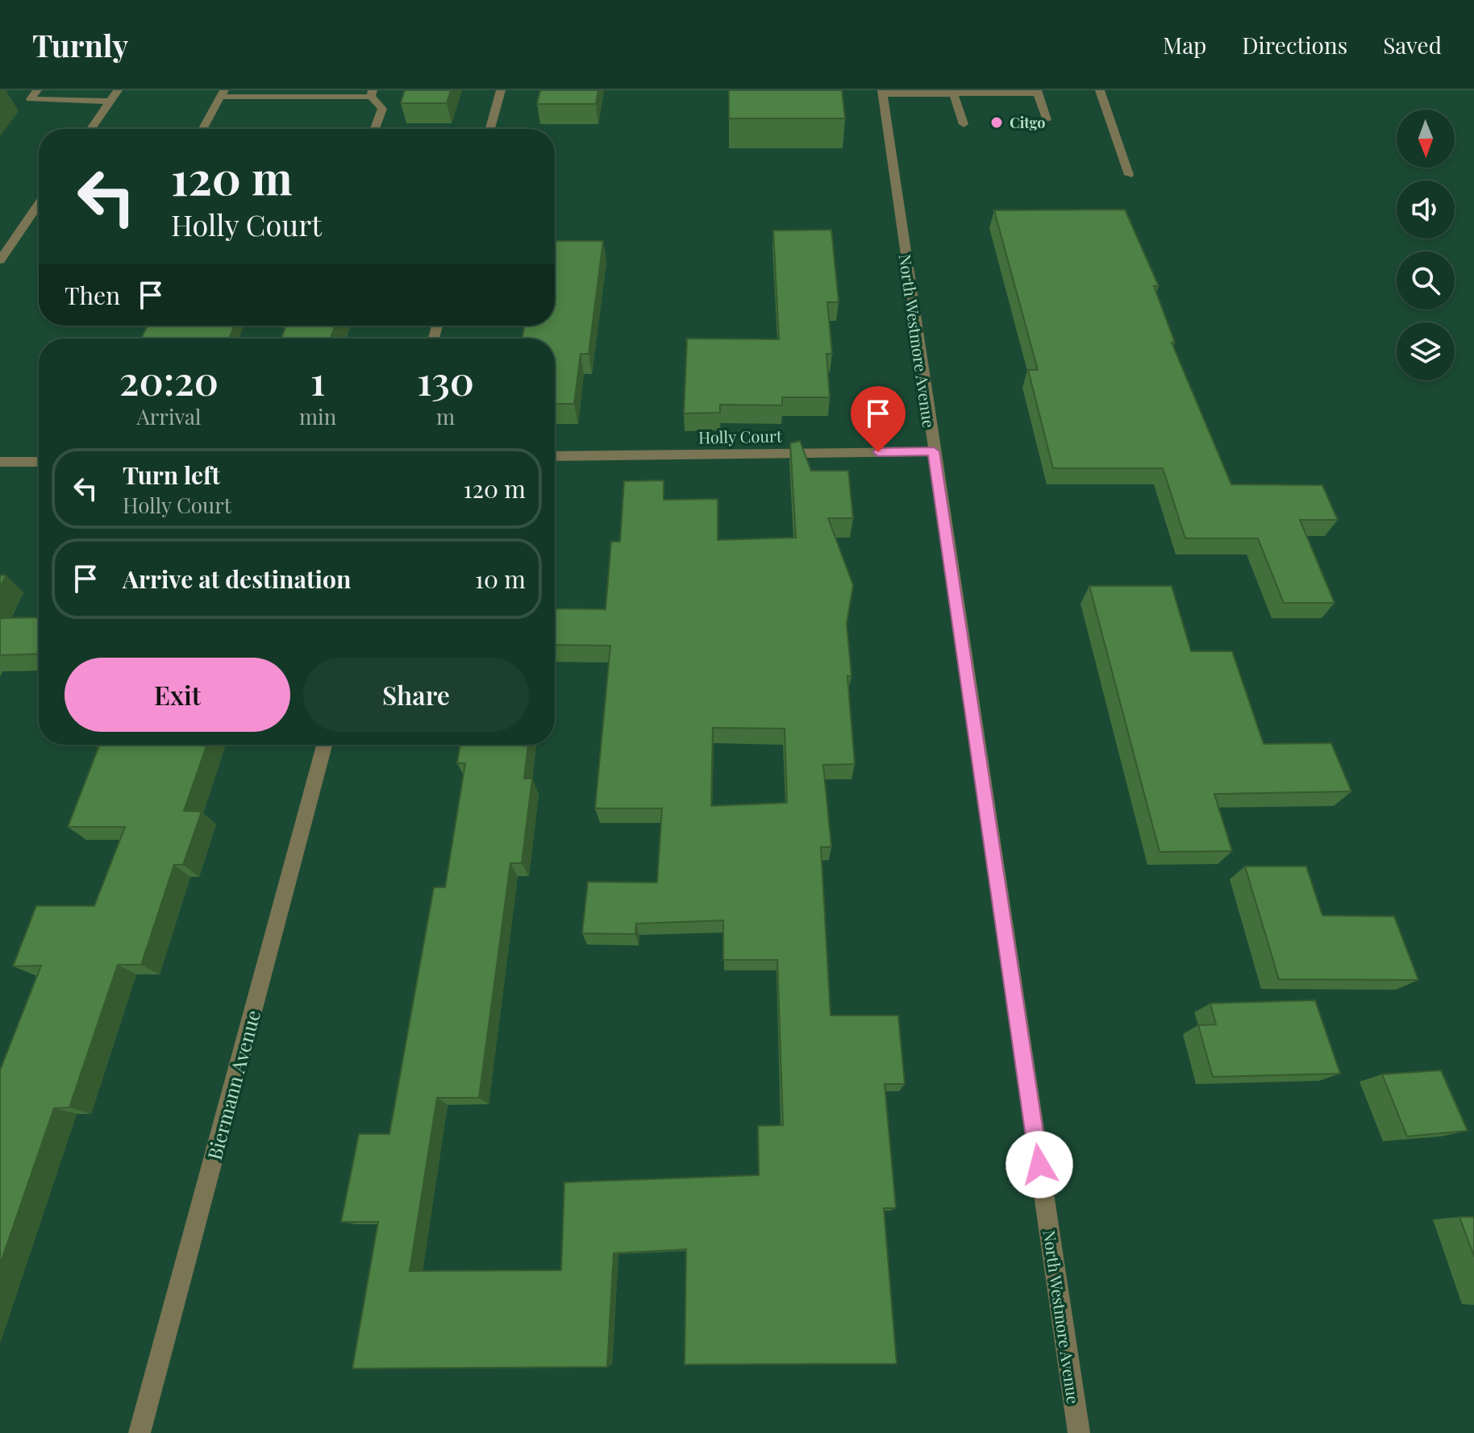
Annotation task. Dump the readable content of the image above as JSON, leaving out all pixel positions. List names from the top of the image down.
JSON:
{
  "streets": {
    "street": ["North Westmore Avenue", "Holly Court", "Biermann Avenue"]
  },
  "crossings": [
    ["North Westmore Avenue", "Holly Court"]
  ],
  "places": ["Citgo"],
  "north": "bottom",
  "page": {
    "header": "Turnly",
    "nav": ["Map", "Directions", "Saved"],
    "turn": ["120 m", "Holly Court"],
    "then": "Then",
    "eta": [
      "20:20",
      "Arrival",
      "1",
      "min",
      "130",
      "m"
    ],
    "list": [
      {
        "name": "Turn left",
        "note": "Holly Court",
        "value": "120 m"
      },
      {
        "name": "Arrive at destination",
        "value": "10 m"
      }
    ],
    "buttons": ["Exit", "Share"]
  }
}
